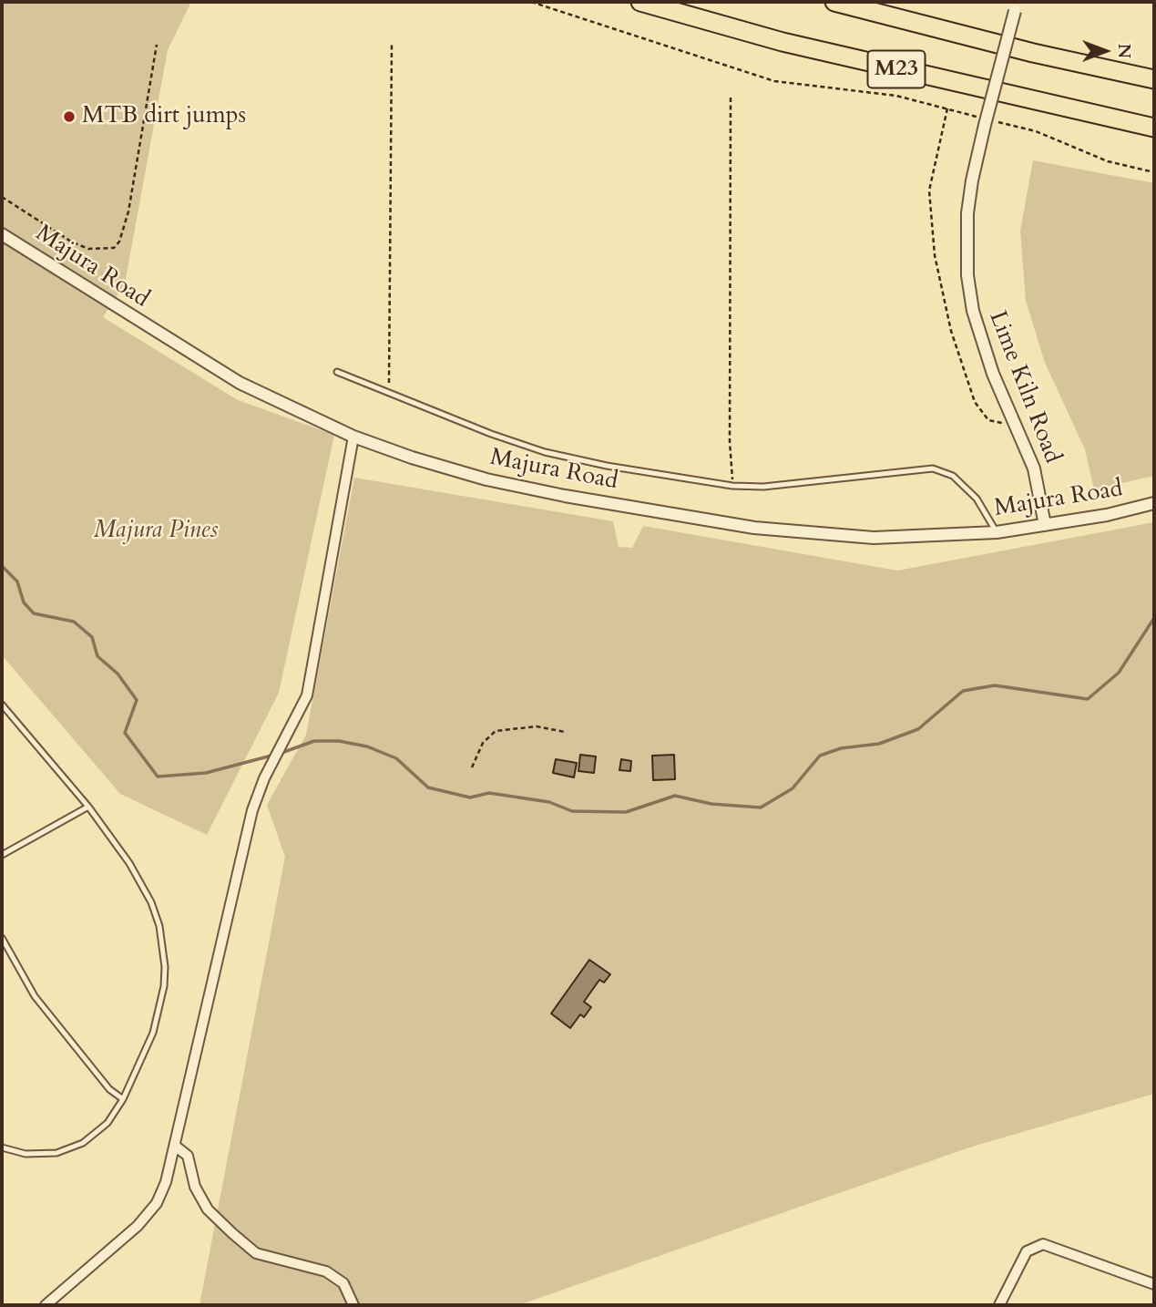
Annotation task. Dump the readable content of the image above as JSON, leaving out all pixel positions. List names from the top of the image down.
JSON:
{
  "streets": {
    "highway": ["M23"],
    "street": ["Majura Road", "Lime Kiln Road"]
  },
  "crossings": [
    ["Majura Road", "Lime Kiln Road"]
  ],
  "parks": ["Majura Pines"],
  "places": ["MTB dirt jumps"],
  "north": "right"
}
